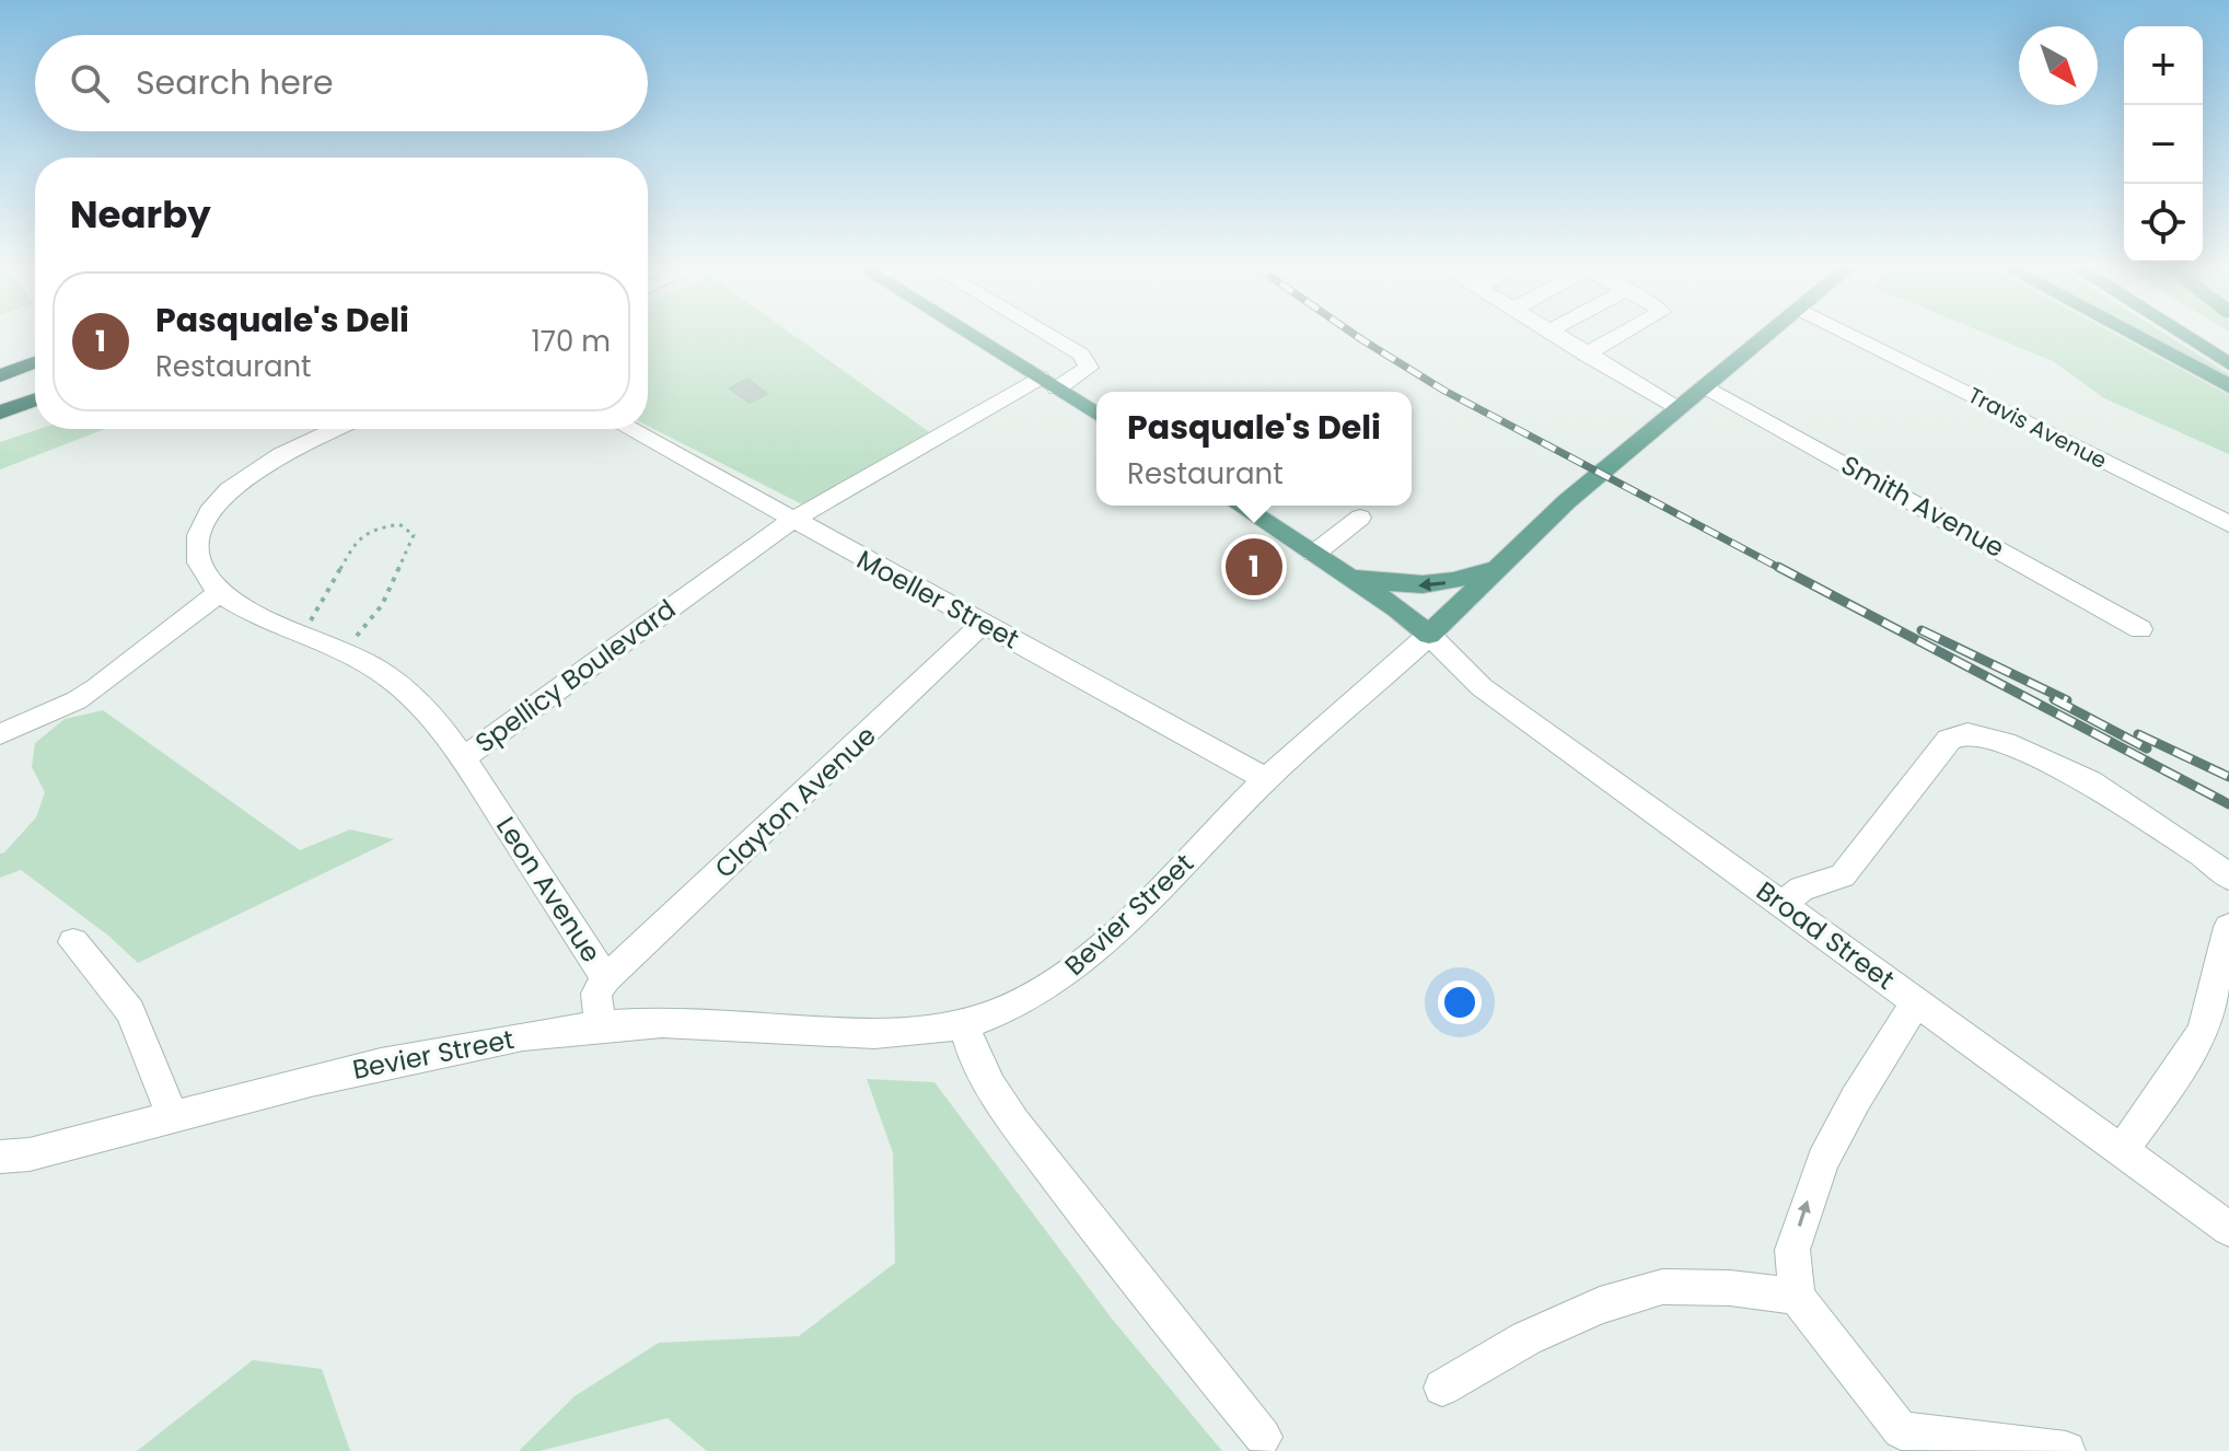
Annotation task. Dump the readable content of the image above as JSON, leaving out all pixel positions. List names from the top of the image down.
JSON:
{
  "streets": {
    "main road": ["Bevier Street"],
    "street": [
      "Travis Avenue",
      "Smith Avenue",
      "Moeller Street",
      "Spellicy Boulevard",
      "Clayton Avenue",
      "Leon Avenue",
      "Broad Street"
    ]
  },
  "crossings": [
    ["Smith Avenue", "Bevier Street"],
    ["Moeller Street", "Spellicy Boulevard"],
    ["Moeller Street", "Clayton Avenue"],
    ["Moeller Street", "Bevier Street"],
    ["Spellicy Boulevard", "Leon Avenue"],
    ["Clayton Avenue", "Leon Avenue"],
    ["Leon Avenue", "Bevier Street"],
    ["Bevier Street", "Broad Street"]
  ],
  "north": "bottom right",
  "page": {
    "map_buttons": ["+", "−"],
    "search": "Search here",
    "heading": "Nearby",
    "list": [
      {
        "mark": "1",
        "name": "Pasquale's Deli",
        "note": "Restaurant",
        "value": "170 m"
      }
    ],
    "popup": ["Pasquale's Deli", "Restaurant"],
    "pins": "1"
  }
}
